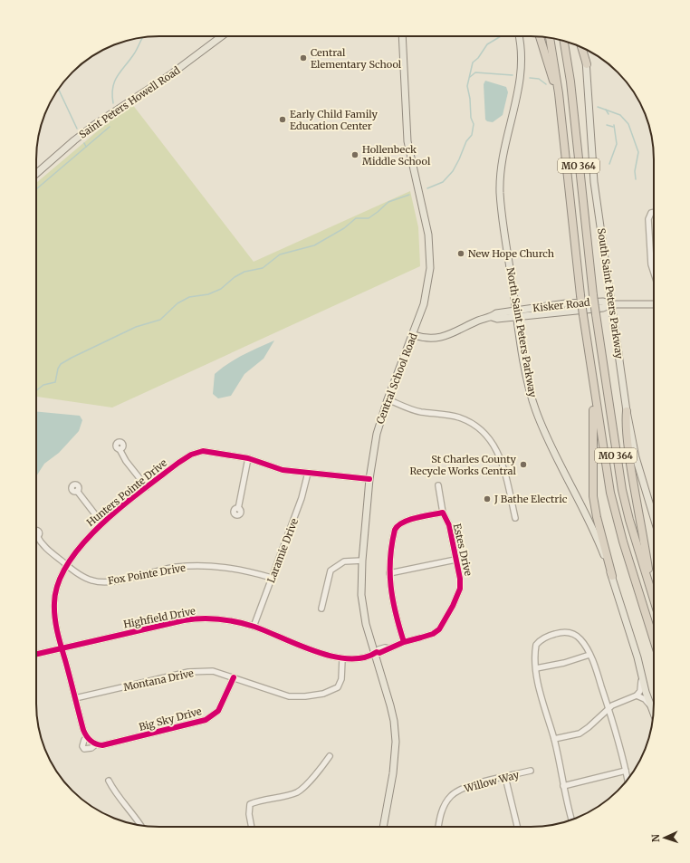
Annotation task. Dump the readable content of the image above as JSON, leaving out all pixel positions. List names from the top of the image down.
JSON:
{
  "streets": {
    "highway": ["MO 364"],
    "main road": [
      "Saint Peters Howell Road",
      "South Saint Peters Parkway",
      "Kisker Road",
      "North Saint Peters Parkway",
      "Central School Road"
    ],
    "street": [
      "Hunters Pointe Drive",
      "Estes Drive",
      "Laramie Drive",
      "Fox Pointe Drive",
      "Highfield Drive",
      "Montana Drive",
      "Big Sky Drive",
      "Willow Way"
    ]
  },
  "crossings": [
    ["South Saint Peters Parkway", "Kisker Road"],
    ["Kisker Road", "North Saint Peters Parkway"],
    ["Kisker Road", "Central School Road"],
    ["Central School Road", "Hunters Pointe Drive"],
    ["Central School Road", "Estes Drive"],
    ["Central School Road", "Highfield Drive"],
    ["Hunters Pointe Drive", "Laramie Drive"],
    ["Hunters Pointe Drive", "Fox Pointe Drive"],
    ["Hunters Pointe Drive", "Highfield Drive"],
    ["Hunters Pointe Drive", "Montana Drive"],
    ["Hunters Pointe Drive", "Big Sky Drive"],
    ["Estes Drive", "Highfield Drive"],
    ["Laramie Drive", "Fox Pointe Drive"],
    ["Laramie Drive", "Highfield Drive"],
    ["Highfield Drive", "Montana Drive"],
    ["Montana Drive", "Big Sky Drive"]
  ],
  "places": [
    "Central Elementary School",
    "Early Child Family Education Center",
    "Hollenbeck Middle School",
    "New Hope Church",
    "St Charles County Recycle Works Central",
    "J Bathe Electric"
  ],
  "north": "left"
}
